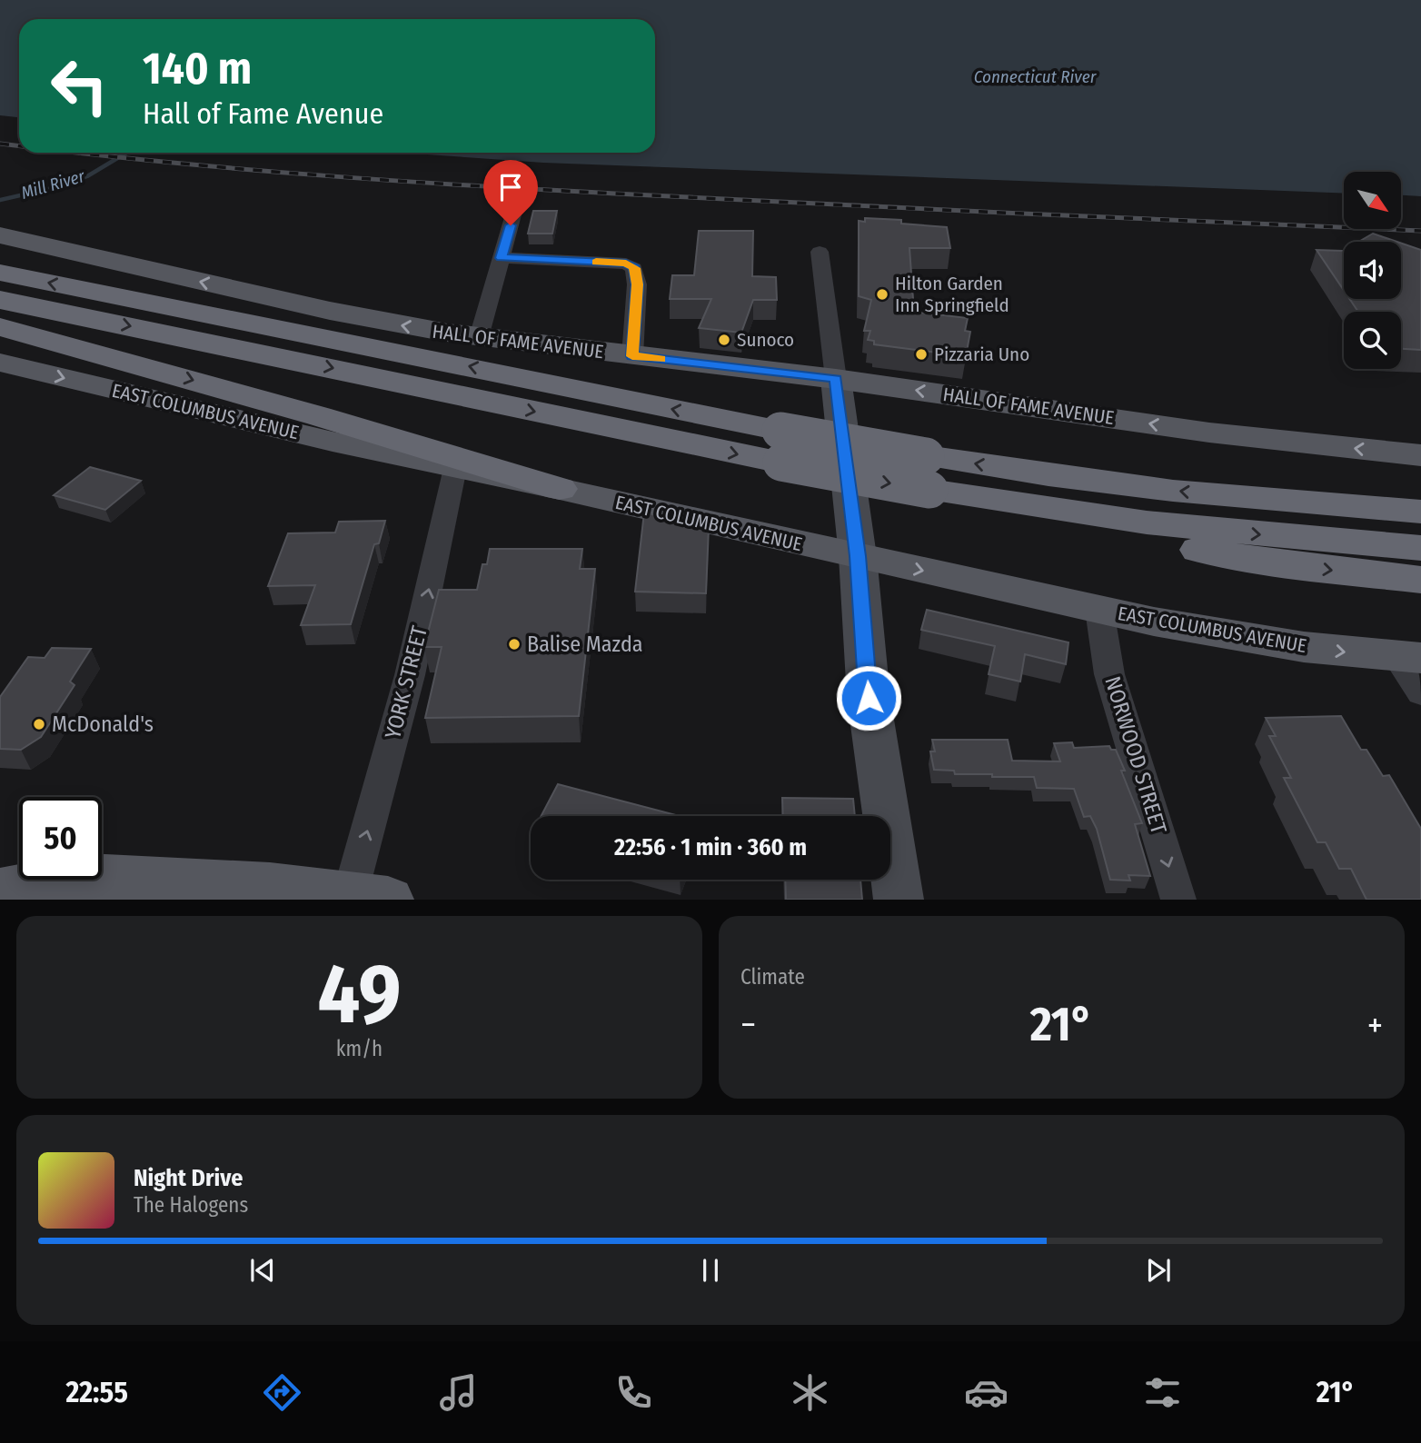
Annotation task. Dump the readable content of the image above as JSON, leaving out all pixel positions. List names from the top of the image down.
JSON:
{
  "streets": {
    "main road": ["HALL OF FAME AVENUE", "EAST COLUMBUS AVENUE"],
    "street": ["YORK STREET", "NORWOOD STREET"]
  },
  "crossings": [
    ["EAST COLUMBUS AVENUE", "YORK STREET"],
    ["EAST COLUMBUS AVENUE", "NORWOOD STREET"]
  ],
  "one_way": [
    "HALL OF FAME AVENUE",
    "EAST COLUMBUS AVENUE",
    "YORK STREET",
    "NORWOOD STREET"
  ],
  "water": ["Connecticut River", "Mill River"],
  "places": [
    "Hilton Garden Inn Springfield",
    "Sunoco",
    "Pizzaria Uno",
    "Balise Mazda",
    "McDonald's"
  ],
  "north": "bottom right",
  "page": {
    "turn": ["140 m", "Hall of Fame Avenue"],
    "limit": "50",
    "trip": "22:56 · 1 min · 360 m",
    "tile": [
      ["49", "km/h"],
      "Climate"
    ],
    "heat": ["−", "21°", "+"],
    "song": ["Night Drive", "The Halogens"],
    "tabs": ["22:55", "21°"]
  }
}
